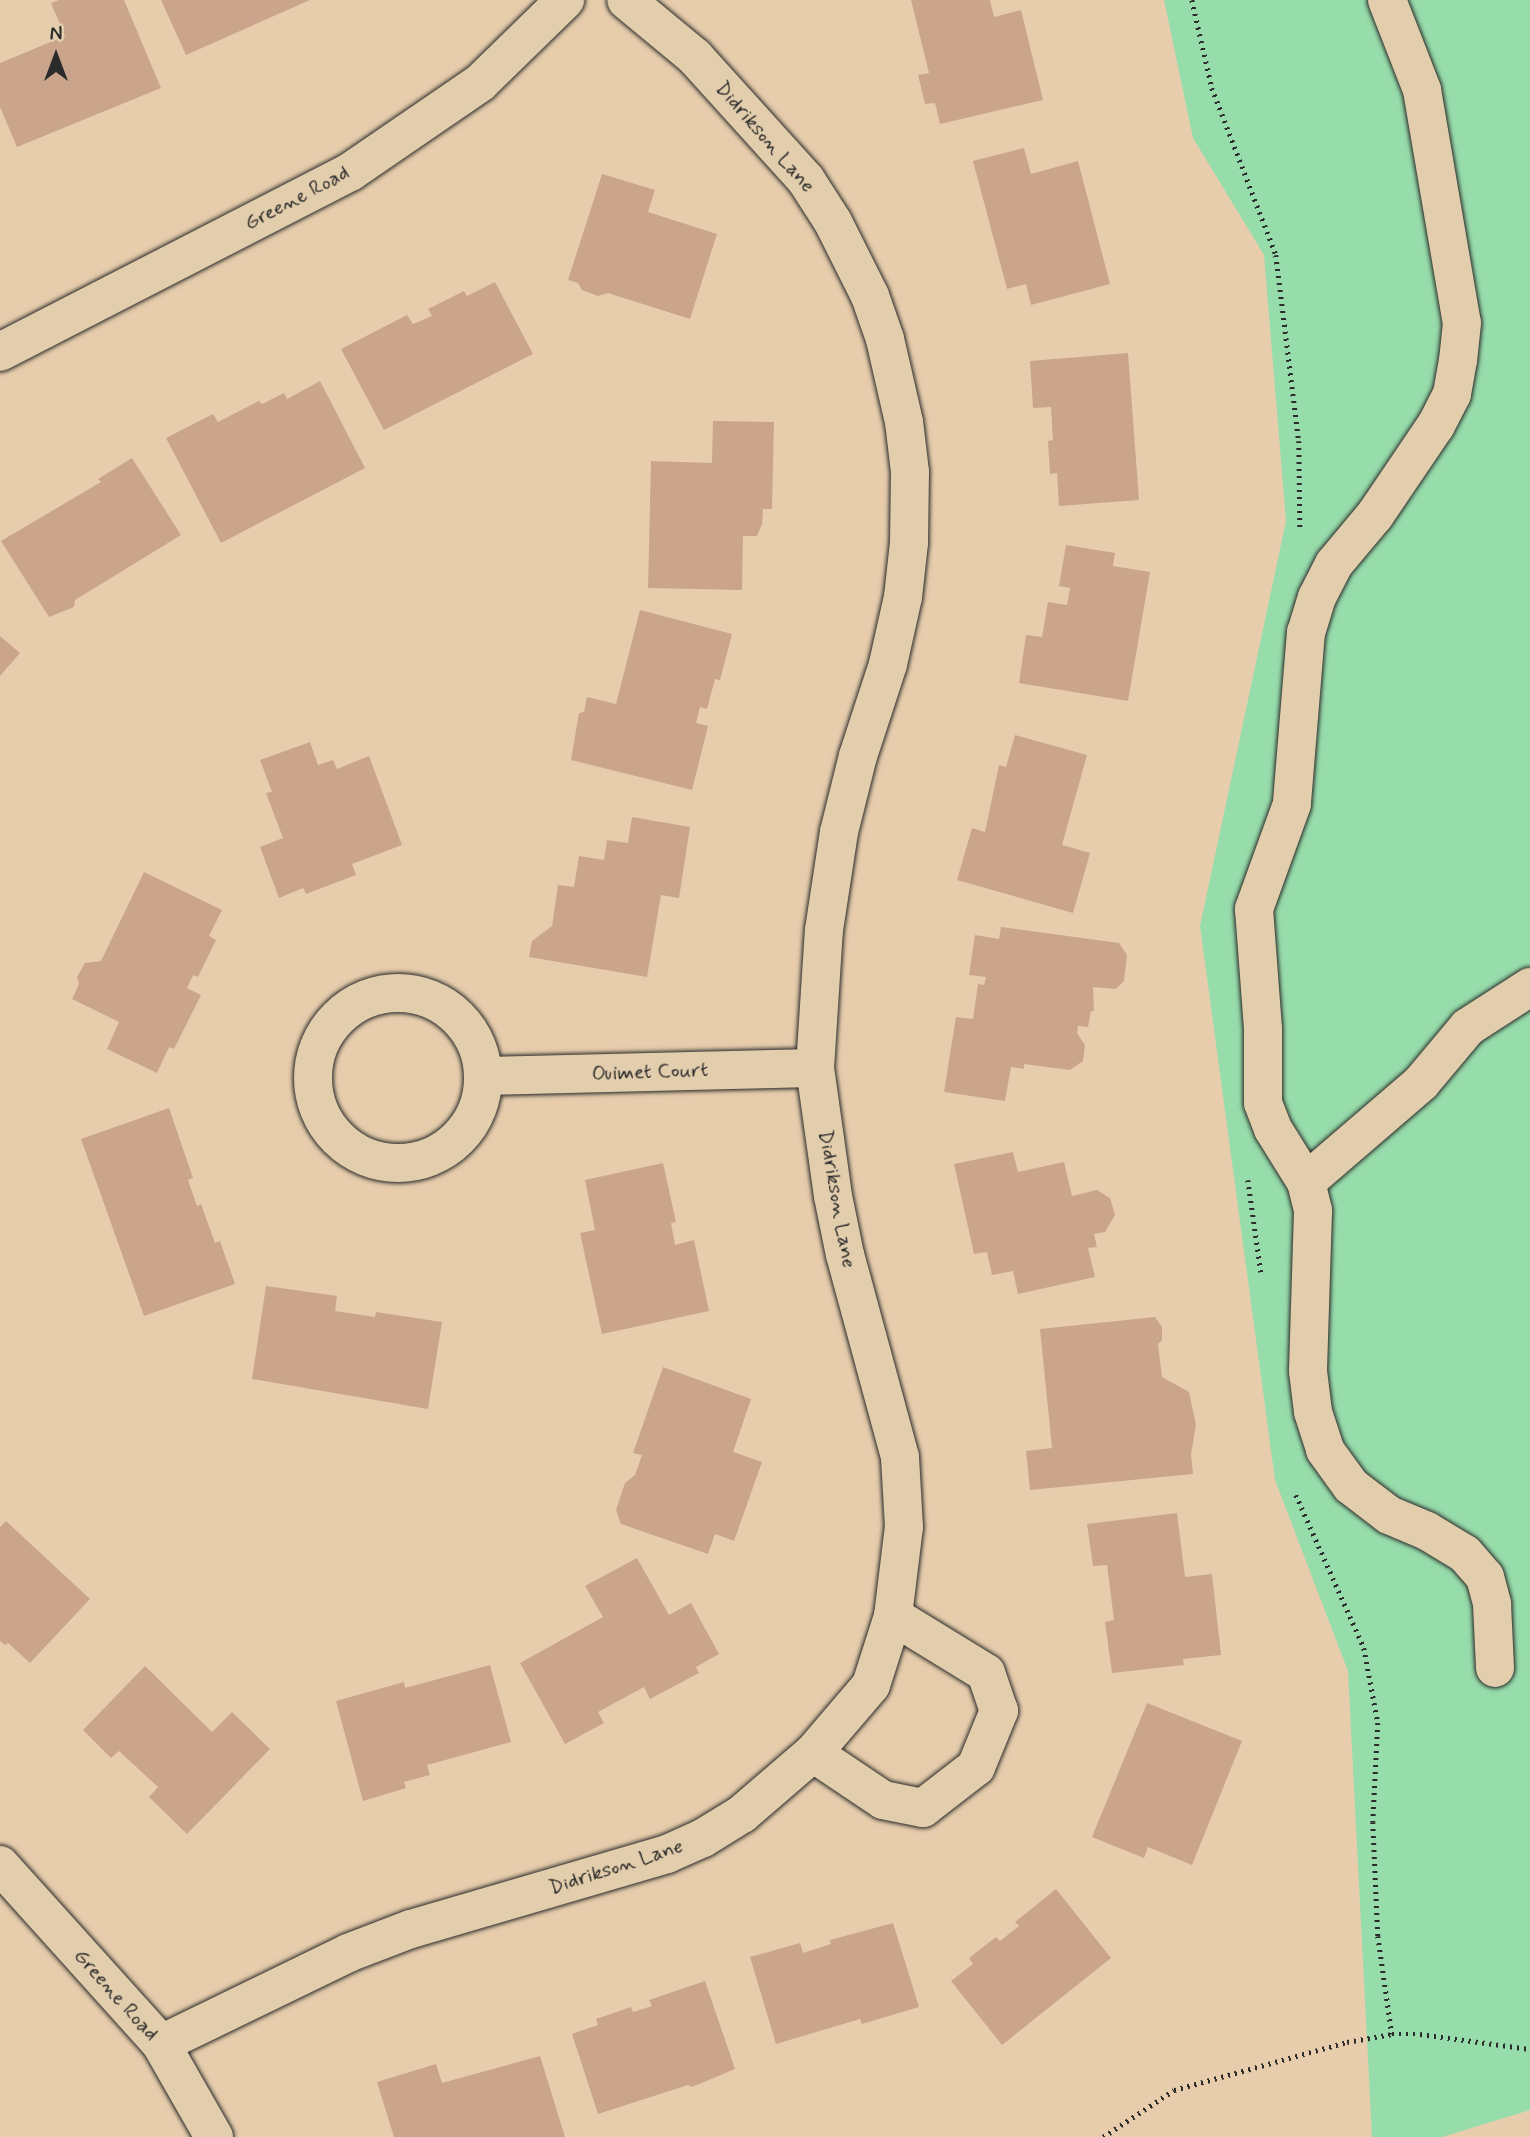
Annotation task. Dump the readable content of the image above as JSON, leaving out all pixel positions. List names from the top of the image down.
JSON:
{
  "streets": {
    "street": ["Didrikson Lane", "Greene Road", "Ouimet Court"]
  },
  "crossings": [
    ["Didrikson Lane", "Greene Road"],
    ["Didrikson Lane", "Ouimet Court"]
  ],
  "north": "top"
}
